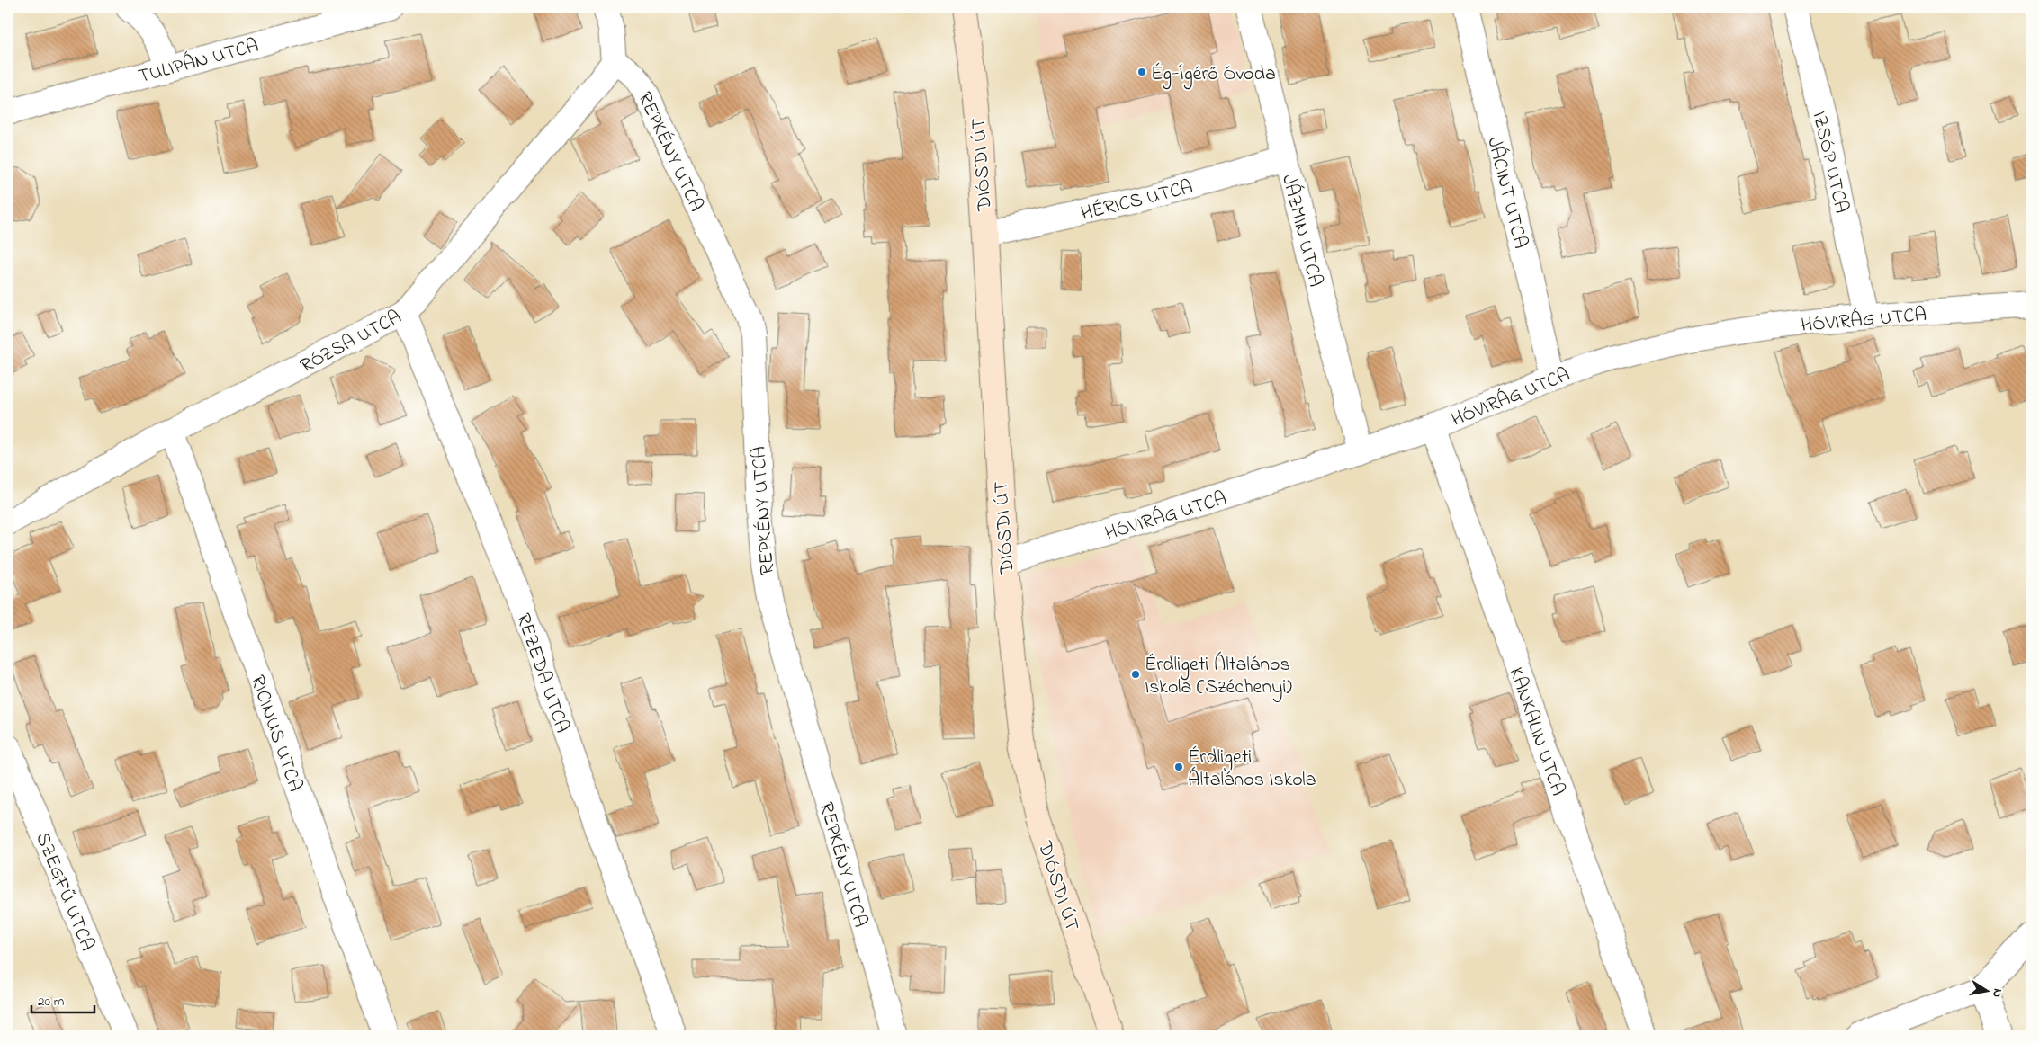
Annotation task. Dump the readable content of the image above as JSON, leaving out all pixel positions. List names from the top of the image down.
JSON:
{
  "streets": {
    "main road": ["DIÓSDI ÚT"],
    "street": [
      "TULIPÁN UTCA",
      "REPKÉNY UTCA",
      "IZSÓP UTCA",
      "JÁCINT UTCA",
      "HÉRICS UTCA",
      "JÁZMIN UTCA",
      "HÓVIRÁG UTCA",
      "RÓZSA UTCA",
      "REZEDA UTCA",
      "KANKALIN UTCA",
      "RICINUS UTCA",
      "SZEGFŰ UTCA"
    ]
  },
  "crossings": [
    ["REPKÉNY UTCA", "RÓZSA UTCA"],
    ["IZSÓP UTCA", "HÓVIRÁG UTCA"],
    ["DIÓSDI ÚT", "HÉRICS UTCA"],
    ["DIÓSDI ÚT", "HÓVIRÁG UTCA"],
    ["JÁCINT UTCA", "HÓVIRÁG UTCA"],
    ["HÉRICS UTCA", "JÁZMIN UTCA"],
    ["JÁZMIN UTCA", "HÓVIRÁG UTCA"],
    ["HÓVIRÁG UTCA", "KANKALIN UTCA"],
    ["RÓZSA UTCA", "REZEDA UTCA"],
    ["RÓZSA UTCA", "RICINUS UTCA"]
  ],
  "places": ["Ég-Ígérő Óvoda", "Érdligeti Általános Iskola (Széchenyi)", "Érdligeti Általános Iskola"],
  "scale_bar": "20 m",
  "north": "right"
}
